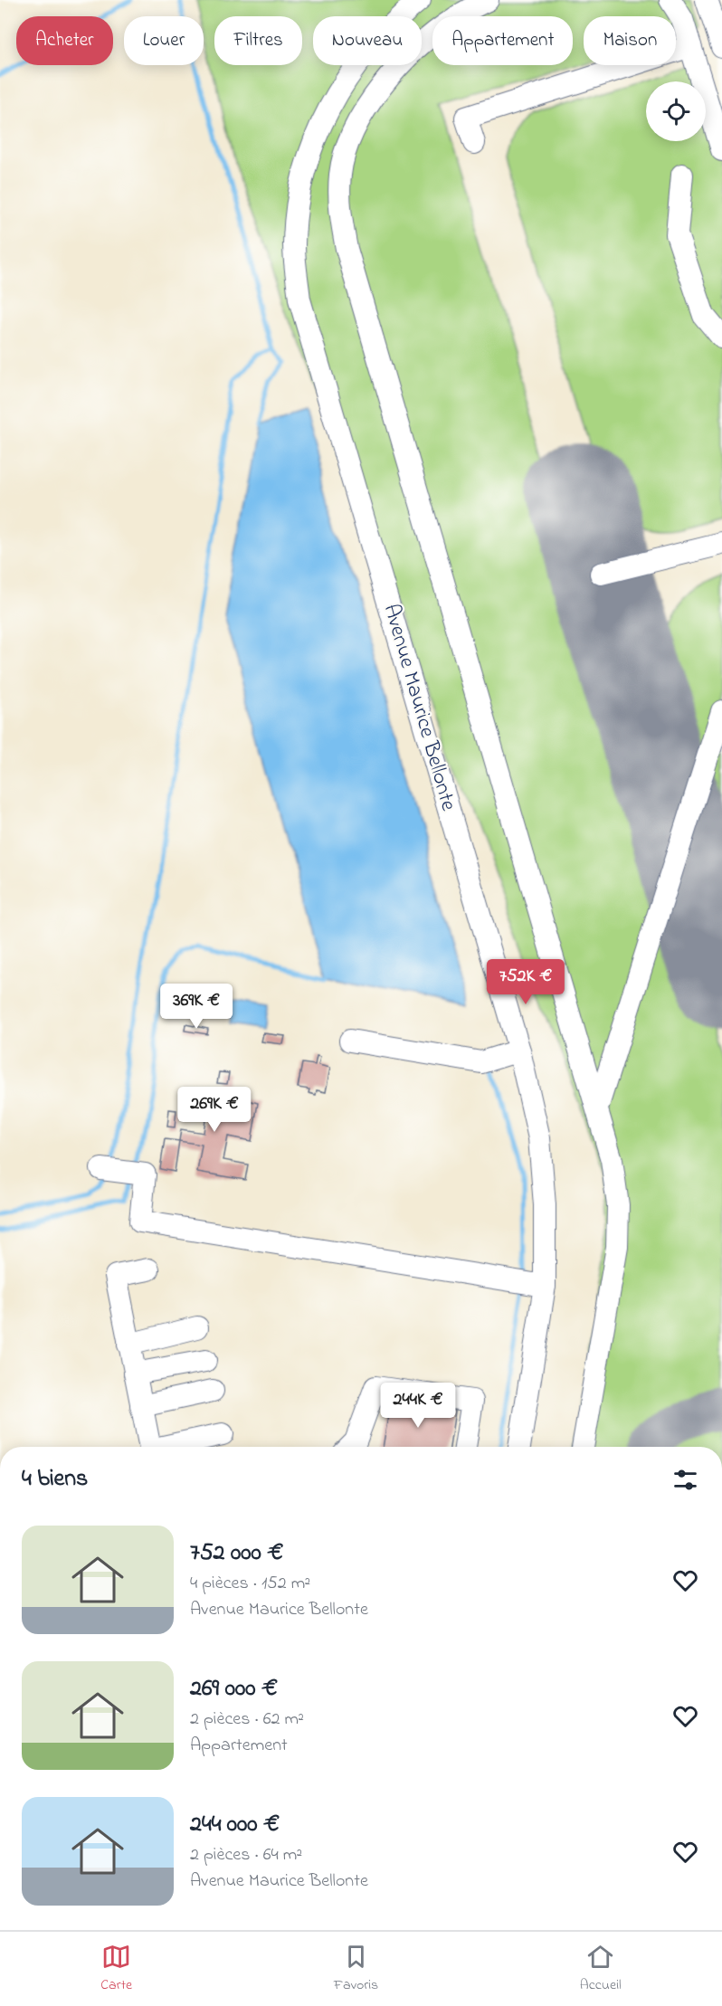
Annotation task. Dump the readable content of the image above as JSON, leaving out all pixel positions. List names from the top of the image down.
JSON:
{
  "streets": {
    "street": ["Avenue Maurice Bellonte"]
  },
  "page": {
    "chip": [
      "Acheter",
      "Louer",
      "Filtres",
      "Nouveau",
      "Appartement",
      "Maison"
    ],
    "price": [
      "752K €",
      "369K €",
      "269K €",
      "244K €"
    ],
    "heading": "4 biens",
    "list": [
      {
        "name": "752 000 €",
        "note": "4 pièces · 152 m² · Avenue Maurice Bellonte"
      },
      {
        "name": "269 000 €",
        "note": "2 pièces · 62 m² · Appartement"
      },
      {
        "name": "244 000 €",
        "note": "2 pièces · 64 m² · Avenue Maurice Bellonte"
      }
    ],
    "tabs": ["Carte", "Favoris", "Accueil"]
  }
}
